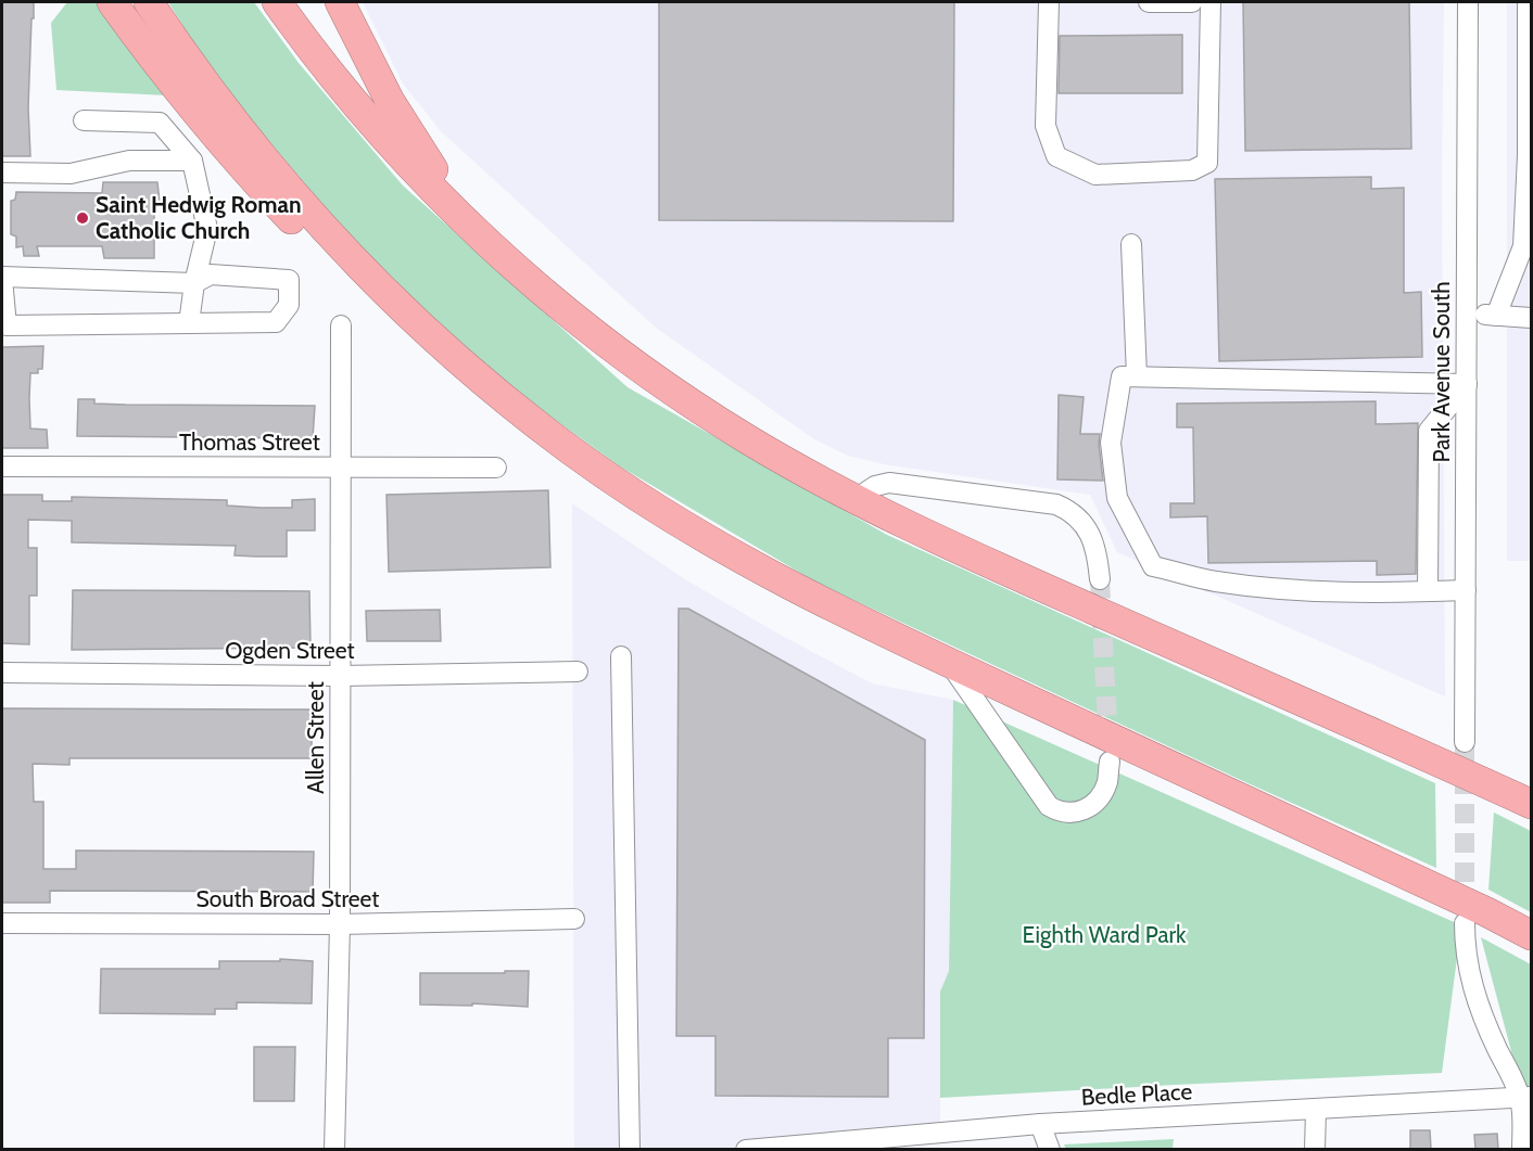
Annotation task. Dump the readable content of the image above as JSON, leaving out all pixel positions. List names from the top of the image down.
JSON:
{
  "streets": {
    "street": [
      "Park Avenue South",
      "Thomas Street",
      "Ogden Street",
      "Allen Street",
      "South Broad Street",
      "Bedle Place"
    ]
  },
  "crossings": [
    ["Thomas Street", "Allen Street"],
    ["Ogden Street", "Allen Street"],
    ["Allen Street", "South Broad Street"]
  ],
  "parks": ["Eighth Ward Park"],
  "places": ["Saint Hedwig Roman Catholic Church"]
}
